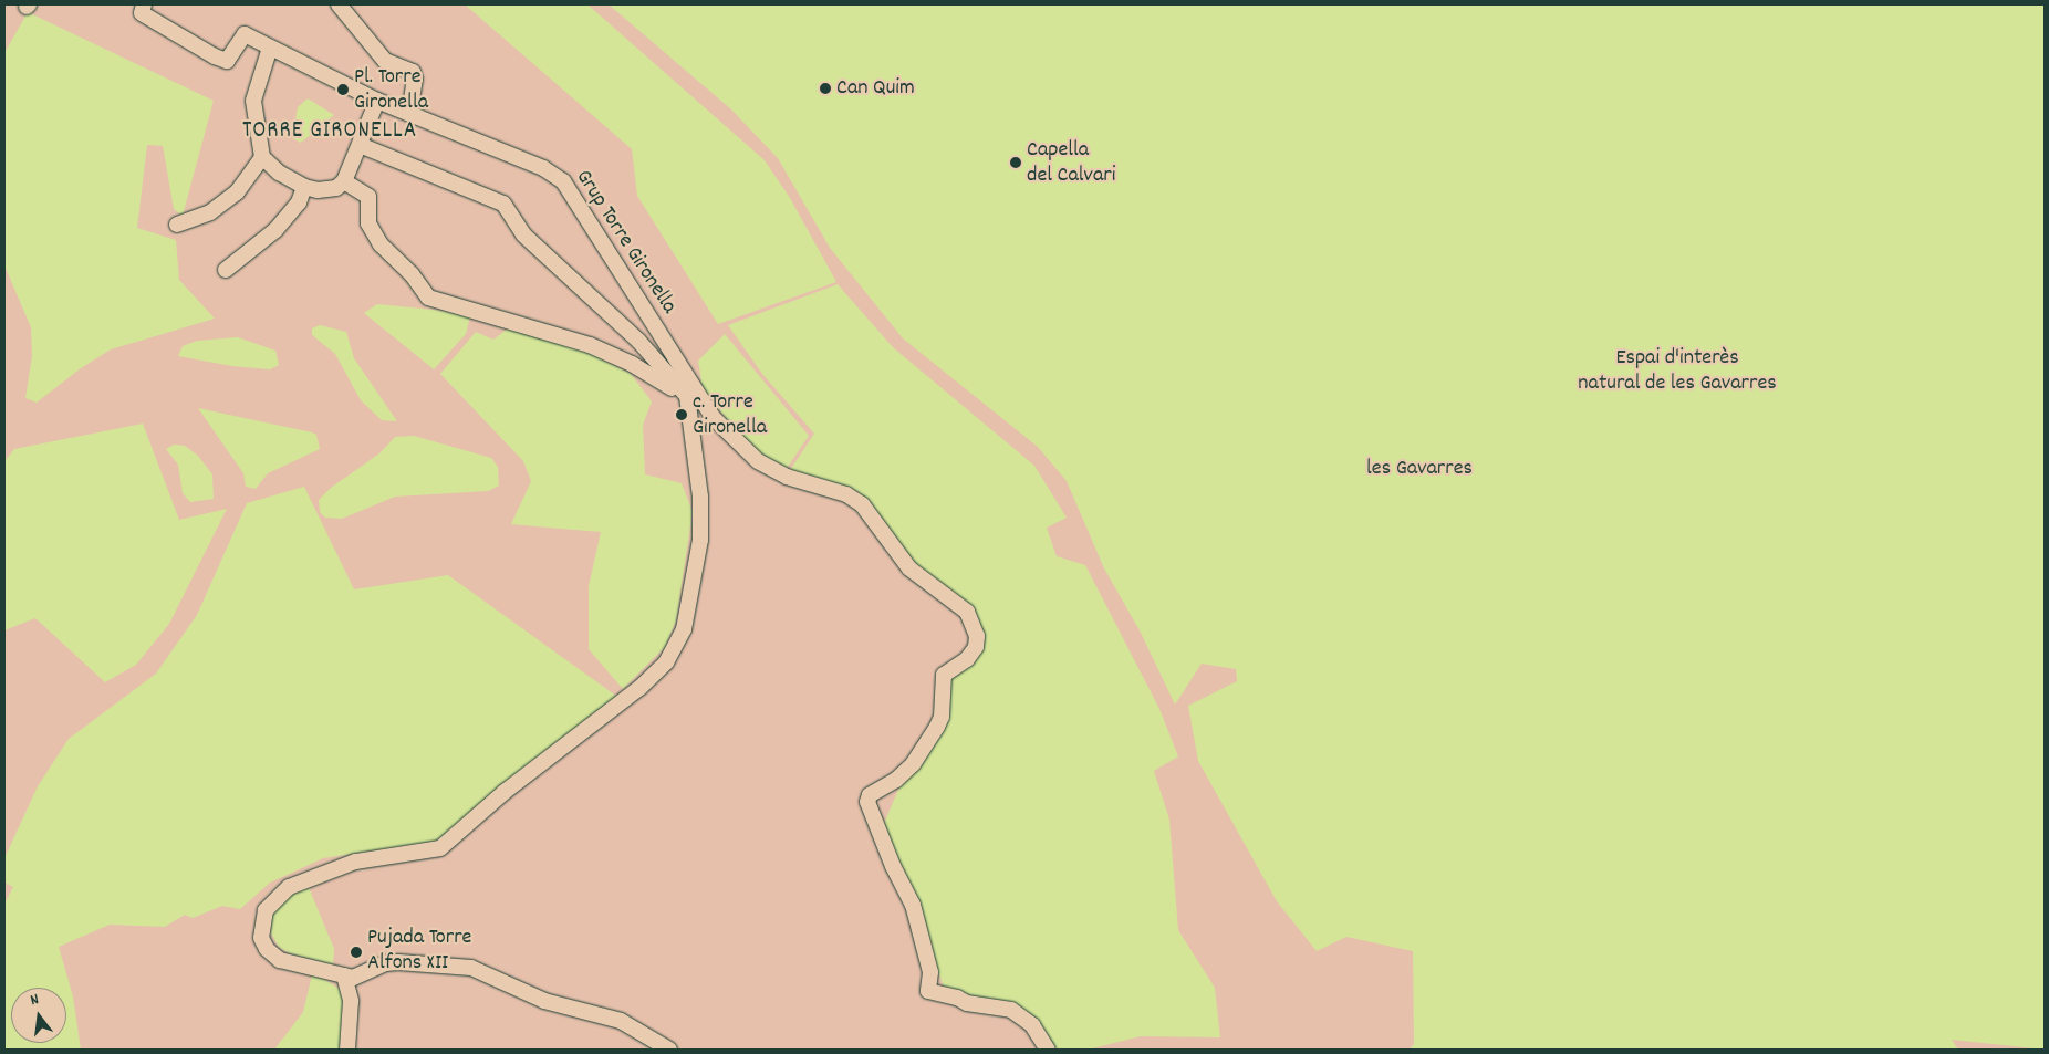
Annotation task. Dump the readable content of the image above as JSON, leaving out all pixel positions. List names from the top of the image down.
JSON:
{
  "streets": {
    "street": ["Grup Torre Gironella"]
  },
  "districts": ["TORRE GIRONELLA"],
  "parks": ["Espai d'interès natural de les Gavarres", "les Gavarres"],
  "places": [
    "Can Quim",
    "Pl. Torre Gironella",
    "Capella del Calvari",
    "c. Torre Gironella",
    "Pujada Torre Alfons XII"
  ],
  "north": "top"
}
